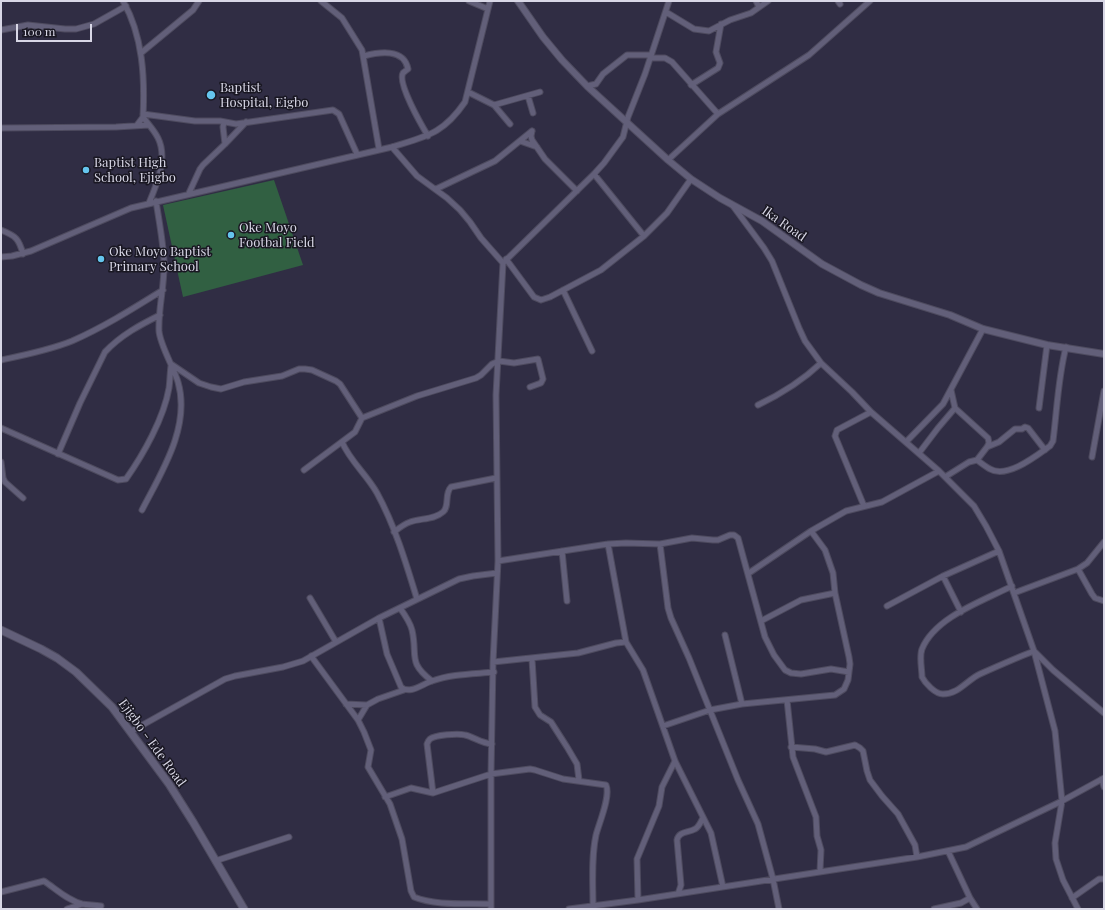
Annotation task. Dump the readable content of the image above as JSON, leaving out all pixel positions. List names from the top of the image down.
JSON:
{
  "streets": {
    "main road": ["Ejigbo - Ede Road"],
    "street": ["Ika Road"]
  },
  "places": [
    "Baptist Hospital, Eigbo",
    "Baptist High School, Ejigbo",
    "Oke Moyo Footbal Field",
    "Oke Moyo Baptist Primary School"
  ],
  "scale_bar": "100 m"
}
